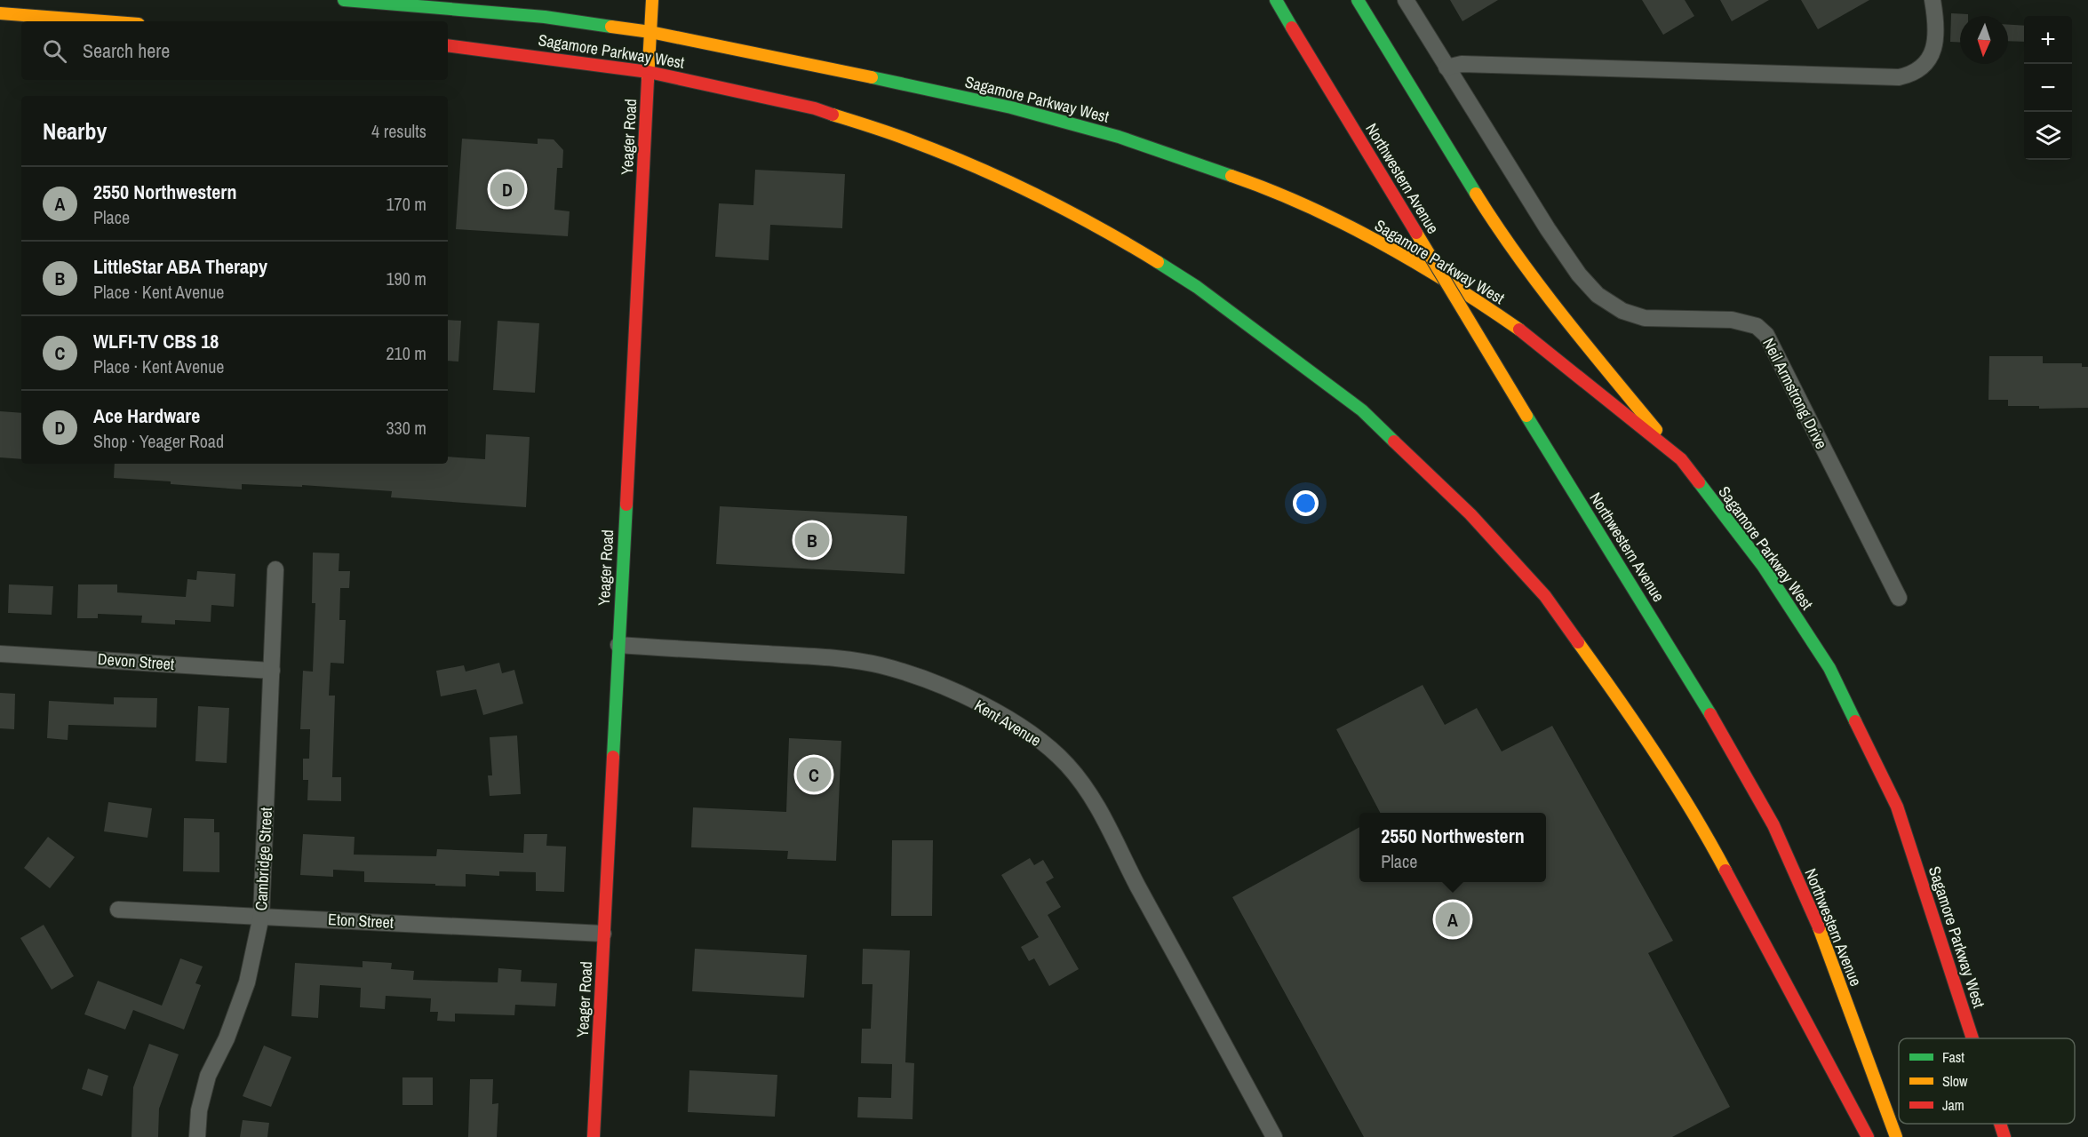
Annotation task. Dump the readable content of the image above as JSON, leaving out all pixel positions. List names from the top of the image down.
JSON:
{
  "streets": {
    "main road": ["Sagamore Parkway West", "Yeager Road", "Northwestern Avenue"],
    "street": [
      "Neil Armstrong Drive",
      "Devon Street",
      "Kent Avenue",
      "Cambridge Street",
      "Eton Street"
    ]
  },
  "crossings": [
    ["Sagamore Parkway West", "Yeager Road"],
    ["Yeager Road", "Kent Avenue"],
    ["Yeager Road", "Eton Street"],
    ["Devon Street", "Cambridge Street"],
    ["Cambridge Street", "Eton Street"]
  ],
  "legend": ["Fast", "Slow", "Jam"],
  "north": "bottom",
  "page": {
    "map_buttons": ["+", "−"],
    "search": "Search here",
    "heading": ["Nearby", "4 results"],
    "list": [
      {
        "mark": "A",
        "name": "2550 Northwestern",
        "note": "Place",
        "value": "170 m"
      },
      {
        "mark": "B",
        "name": "LittleStar ABA Therapy",
        "note": "Place · Kent Avenue",
        "value": "190 m"
      },
      {
        "mark": "C",
        "name": "WLFI-TV CBS 18",
        "note": "Place · Kent Avenue",
        "value": "210 m"
      },
      {
        "mark": "D",
        "name": "Ace Hardware",
        "note": "Shop · Yeager Road",
        "value": "330 m"
      }
    ],
    "pins": [
      "D",
      "B",
      "C",
      "A"
    ],
    "popup": ["2550 Northwestern", "Place"]
  }
}
